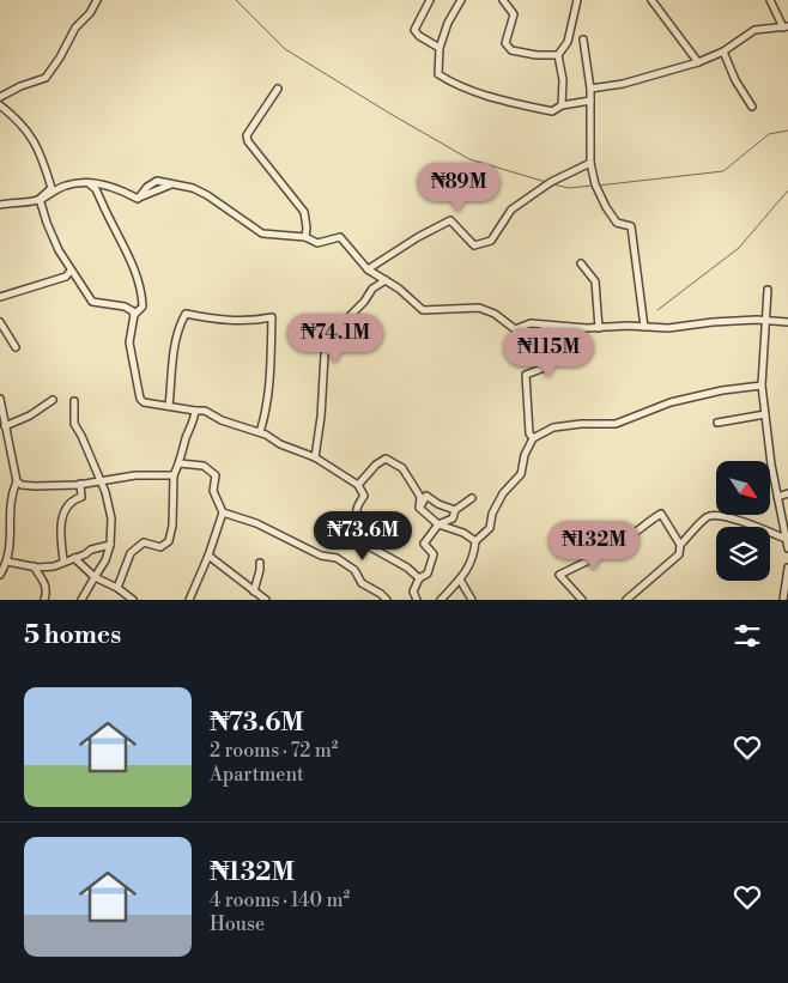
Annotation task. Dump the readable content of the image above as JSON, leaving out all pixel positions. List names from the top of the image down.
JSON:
{
  "north": "bottom right",
  "page": {
    "price": [
      "₦89M",
      "₦74.1M",
      "₦115M",
      "₦73.6M",
      "₦132M"
    ],
    "heading": "5 homes",
    "list": [
      {
        "name": "₦73.6M",
        "note": "2 rooms · 72 m² · Apartment"
      },
      {
        "name": "₦132M",
        "note": "4 rooms · 140 m² · House"
      }
    ]
  }
}
